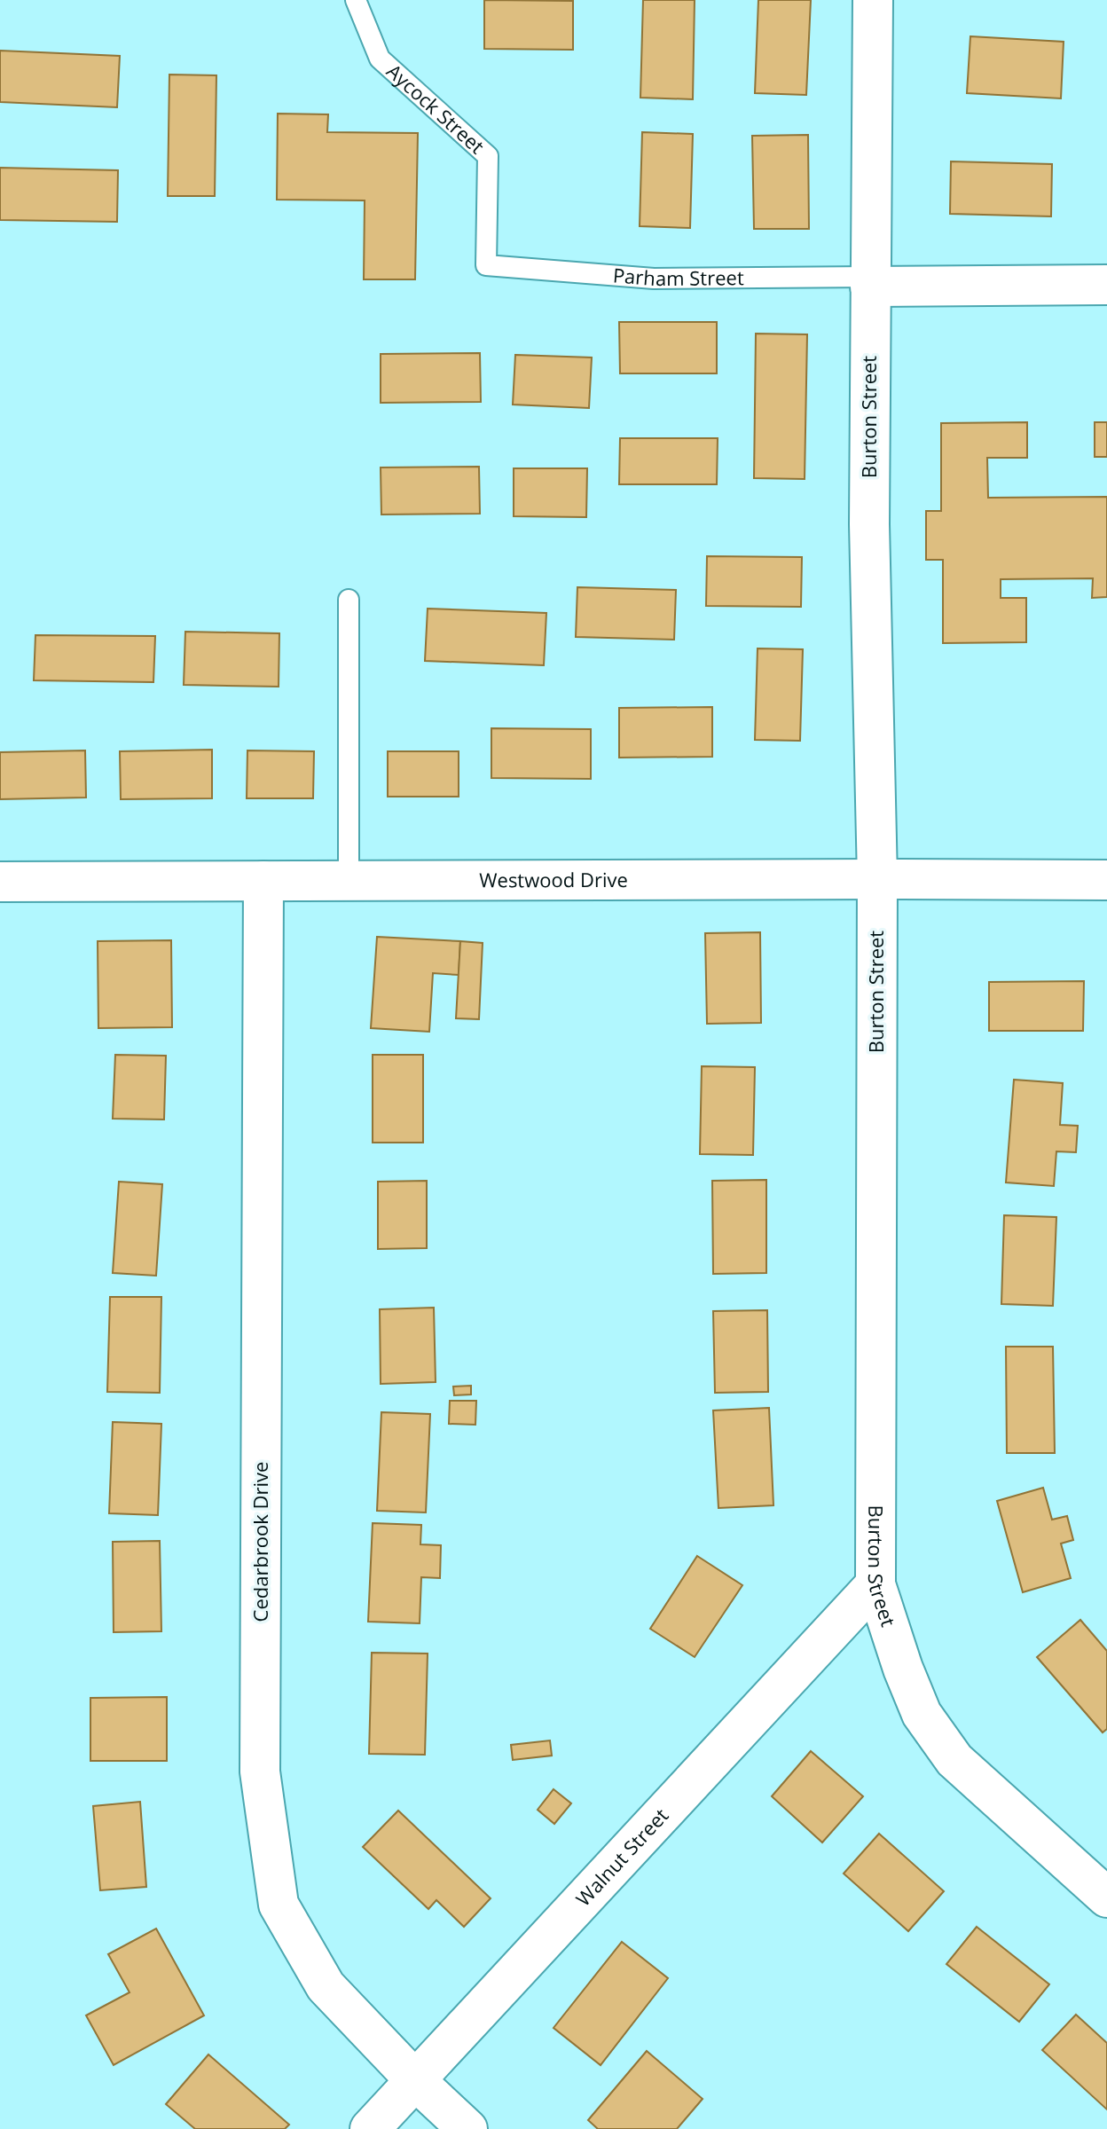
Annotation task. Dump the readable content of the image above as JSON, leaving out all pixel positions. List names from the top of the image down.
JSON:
{
  "streets": {
    "street": [
      "Parham Street",
      "Burton Street",
      "Westwood Drive",
      "Cedarbrook Drive",
      "Walnut Street"
    ],
    "lane": ["Aycock Street"]
  },
  "crossings": [
    ["Aycock Street", "Parham Street"],
    ["Parham Street", "Burton Street"],
    ["Burton Street", "Westwood Drive"],
    ["Burton Street", "Walnut Street"],
    ["Westwood Drive", "Cedarbrook Drive"],
    ["Cedarbrook Drive", "Walnut Street"]
  ]
}
